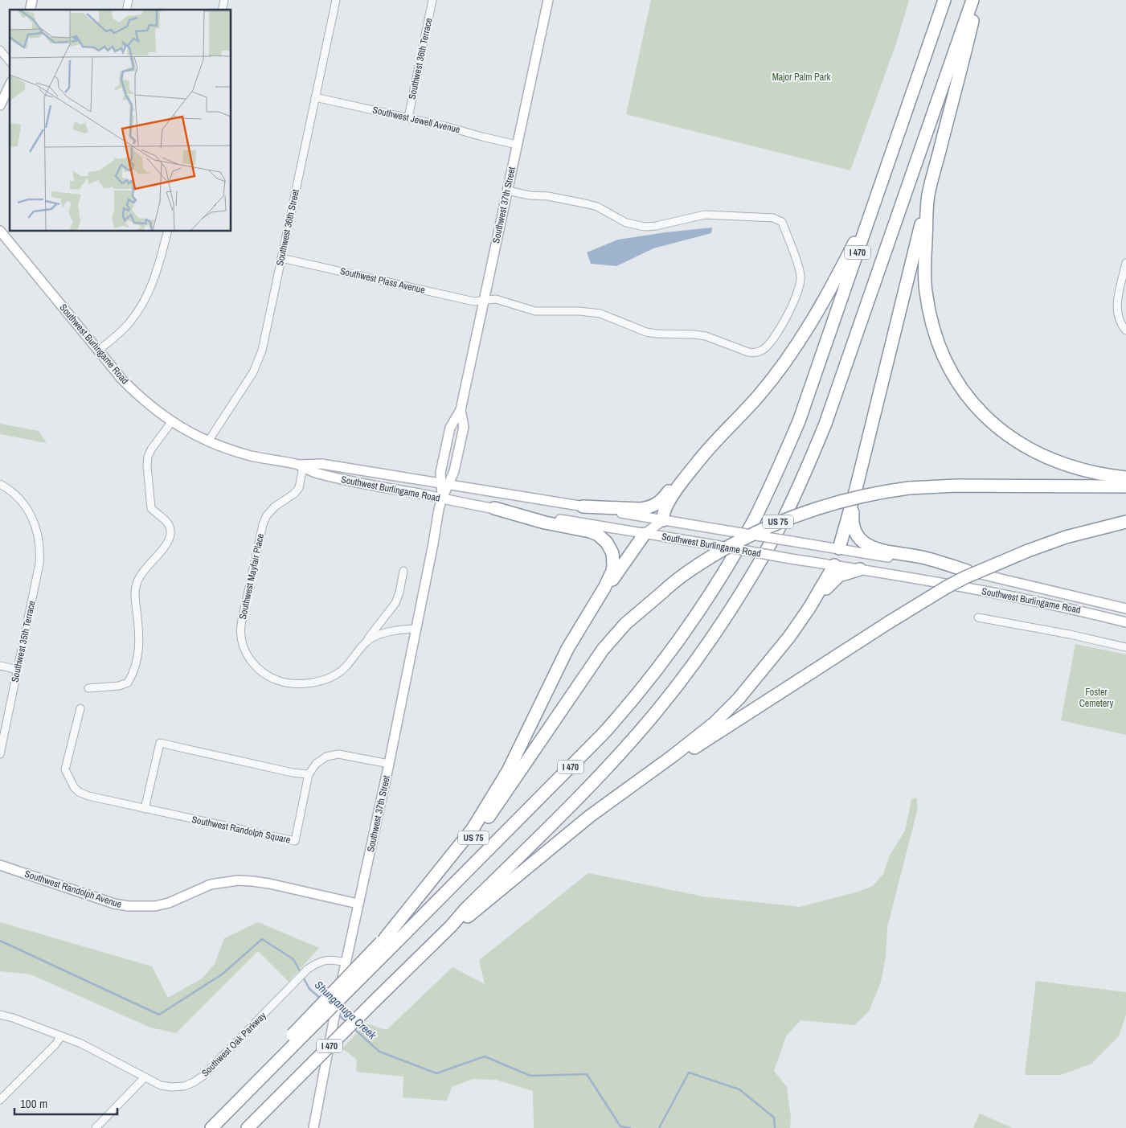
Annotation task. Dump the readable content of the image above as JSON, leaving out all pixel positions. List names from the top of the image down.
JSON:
{
  "streets": {
    "highway": ["I 470", "US 75"],
    "main road": ["Southwest 37th Street", "Southwest Burlingame Road", "Southwest Randolph Avenue"],
    "street": [
      "Southwest 36th Terrace",
      "Southwest Jewell Avenue",
      "Southwest 36th Street",
      "Southwest Plass Avenue",
      "Southwest Mayfair Place",
      "Southwest 35th Terrace",
      "Southwest Randolph Square",
      "Southwest Oak Parkway"
    ]
  },
  "crossings": [
    ["Southwest 36th Terrace", "Southwest Jewell Avenue"],
    ["Southwest Jewell Avenue", "Southwest 37th Street"],
    ["Southwest Jewell Avenue", "Southwest 36th Street"],
    ["Southwest 37th Street", "Southwest Plass Avenue"],
    ["Southwest 37th Street", "Southwest Burlingame Road"],
    ["Southwest 37th Street", "Southwest Mayfair Place"],
    ["Southwest 37th Street", "Southwest Randolph Avenue"],
    ["Southwest 37th Street", "Southwest Oak Parkway"],
    ["Southwest 36th Street", "Southwest Plass Avenue"],
    ["Southwest 36th Street", "Southwest Burlingame Road"],
    ["I 470", "US 75"],
    ["Southwest Burlingame Road", "Southwest Mayfair Place"]
  ],
  "water": ["Shunganuga Creek"],
  "parks": ["Major Palm Park", "Foster Cemetery"],
  "scale_bar": "100 m"
}
